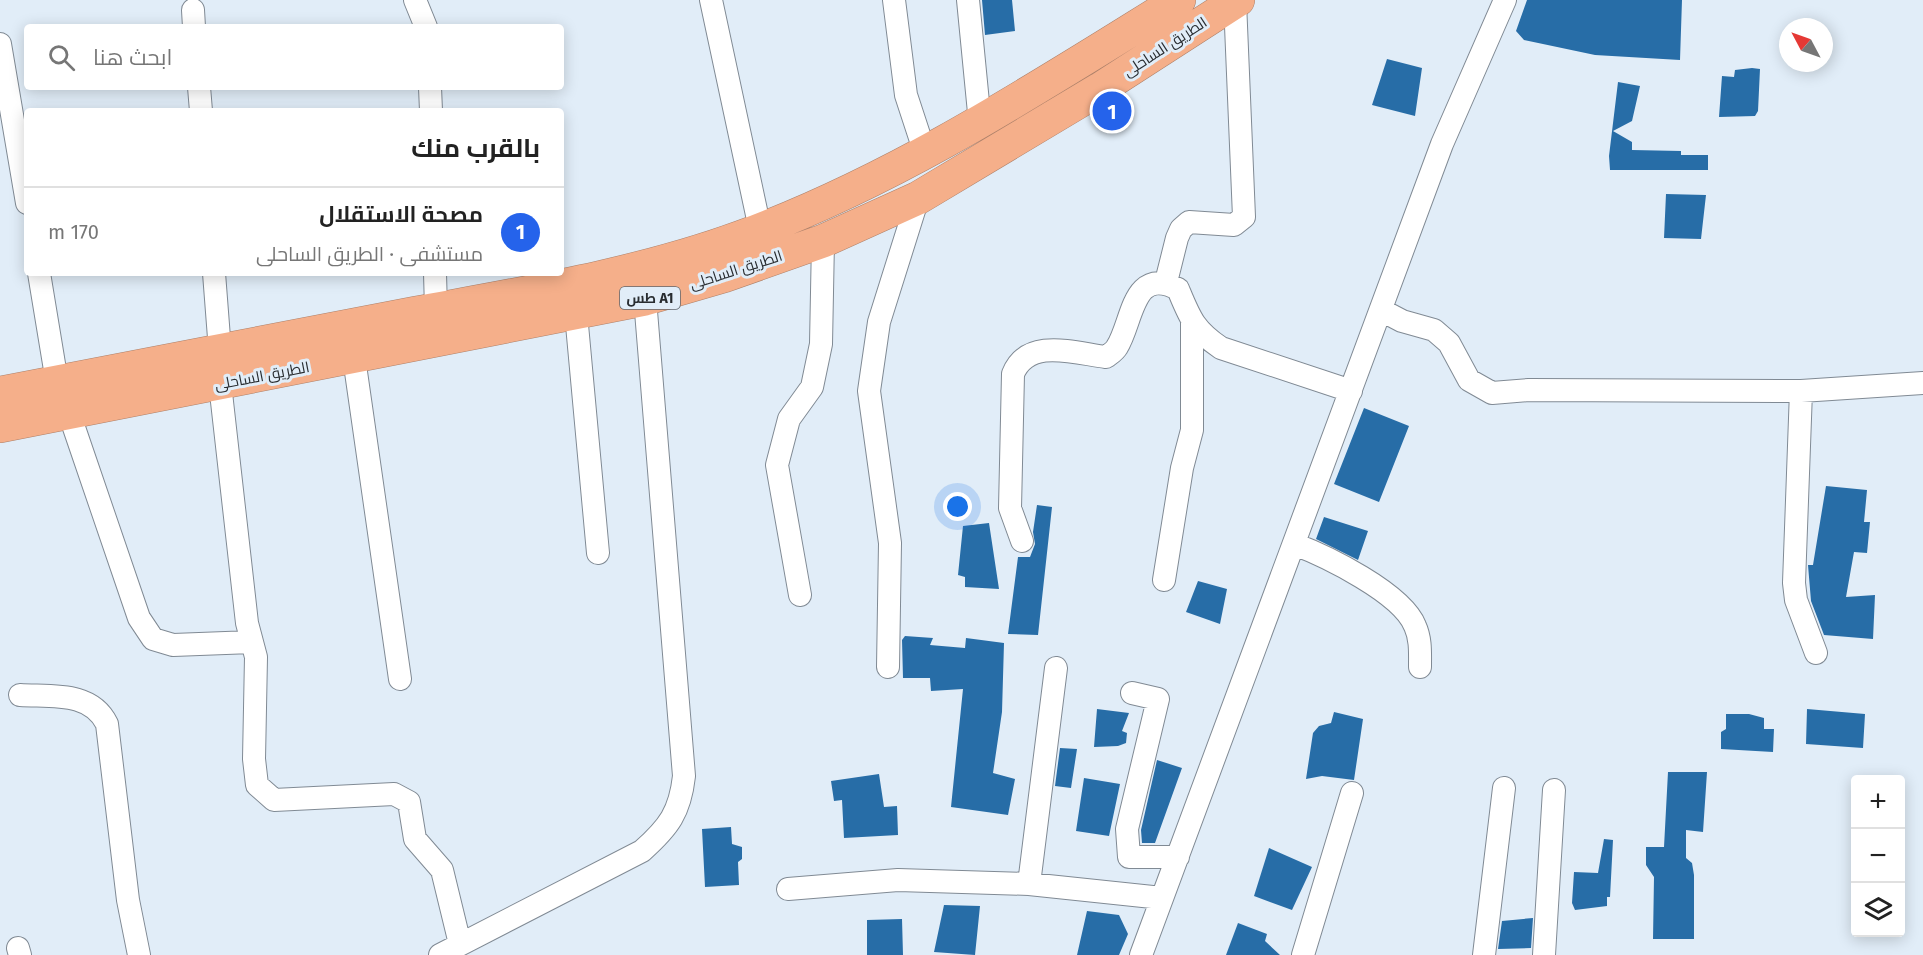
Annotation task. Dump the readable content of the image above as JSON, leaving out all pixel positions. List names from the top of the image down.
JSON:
{
  "streets": {
    "highway": ["الطريق الساحلى", "طس A1"]
  },
  "north": "top left",
  "page": {
    "search": "ابحث هنا",
    "pins": "1",
    "heading": "بالقرب منك",
    "list": [
      {
        "mark": "1",
        "name": "مصحة الاستقلال",
        "note": "مستشفى · الطريق الساحلى",
        "value": "170 m"
      }
    ],
    "map_buttons": ["+", "−"]
  }
}
